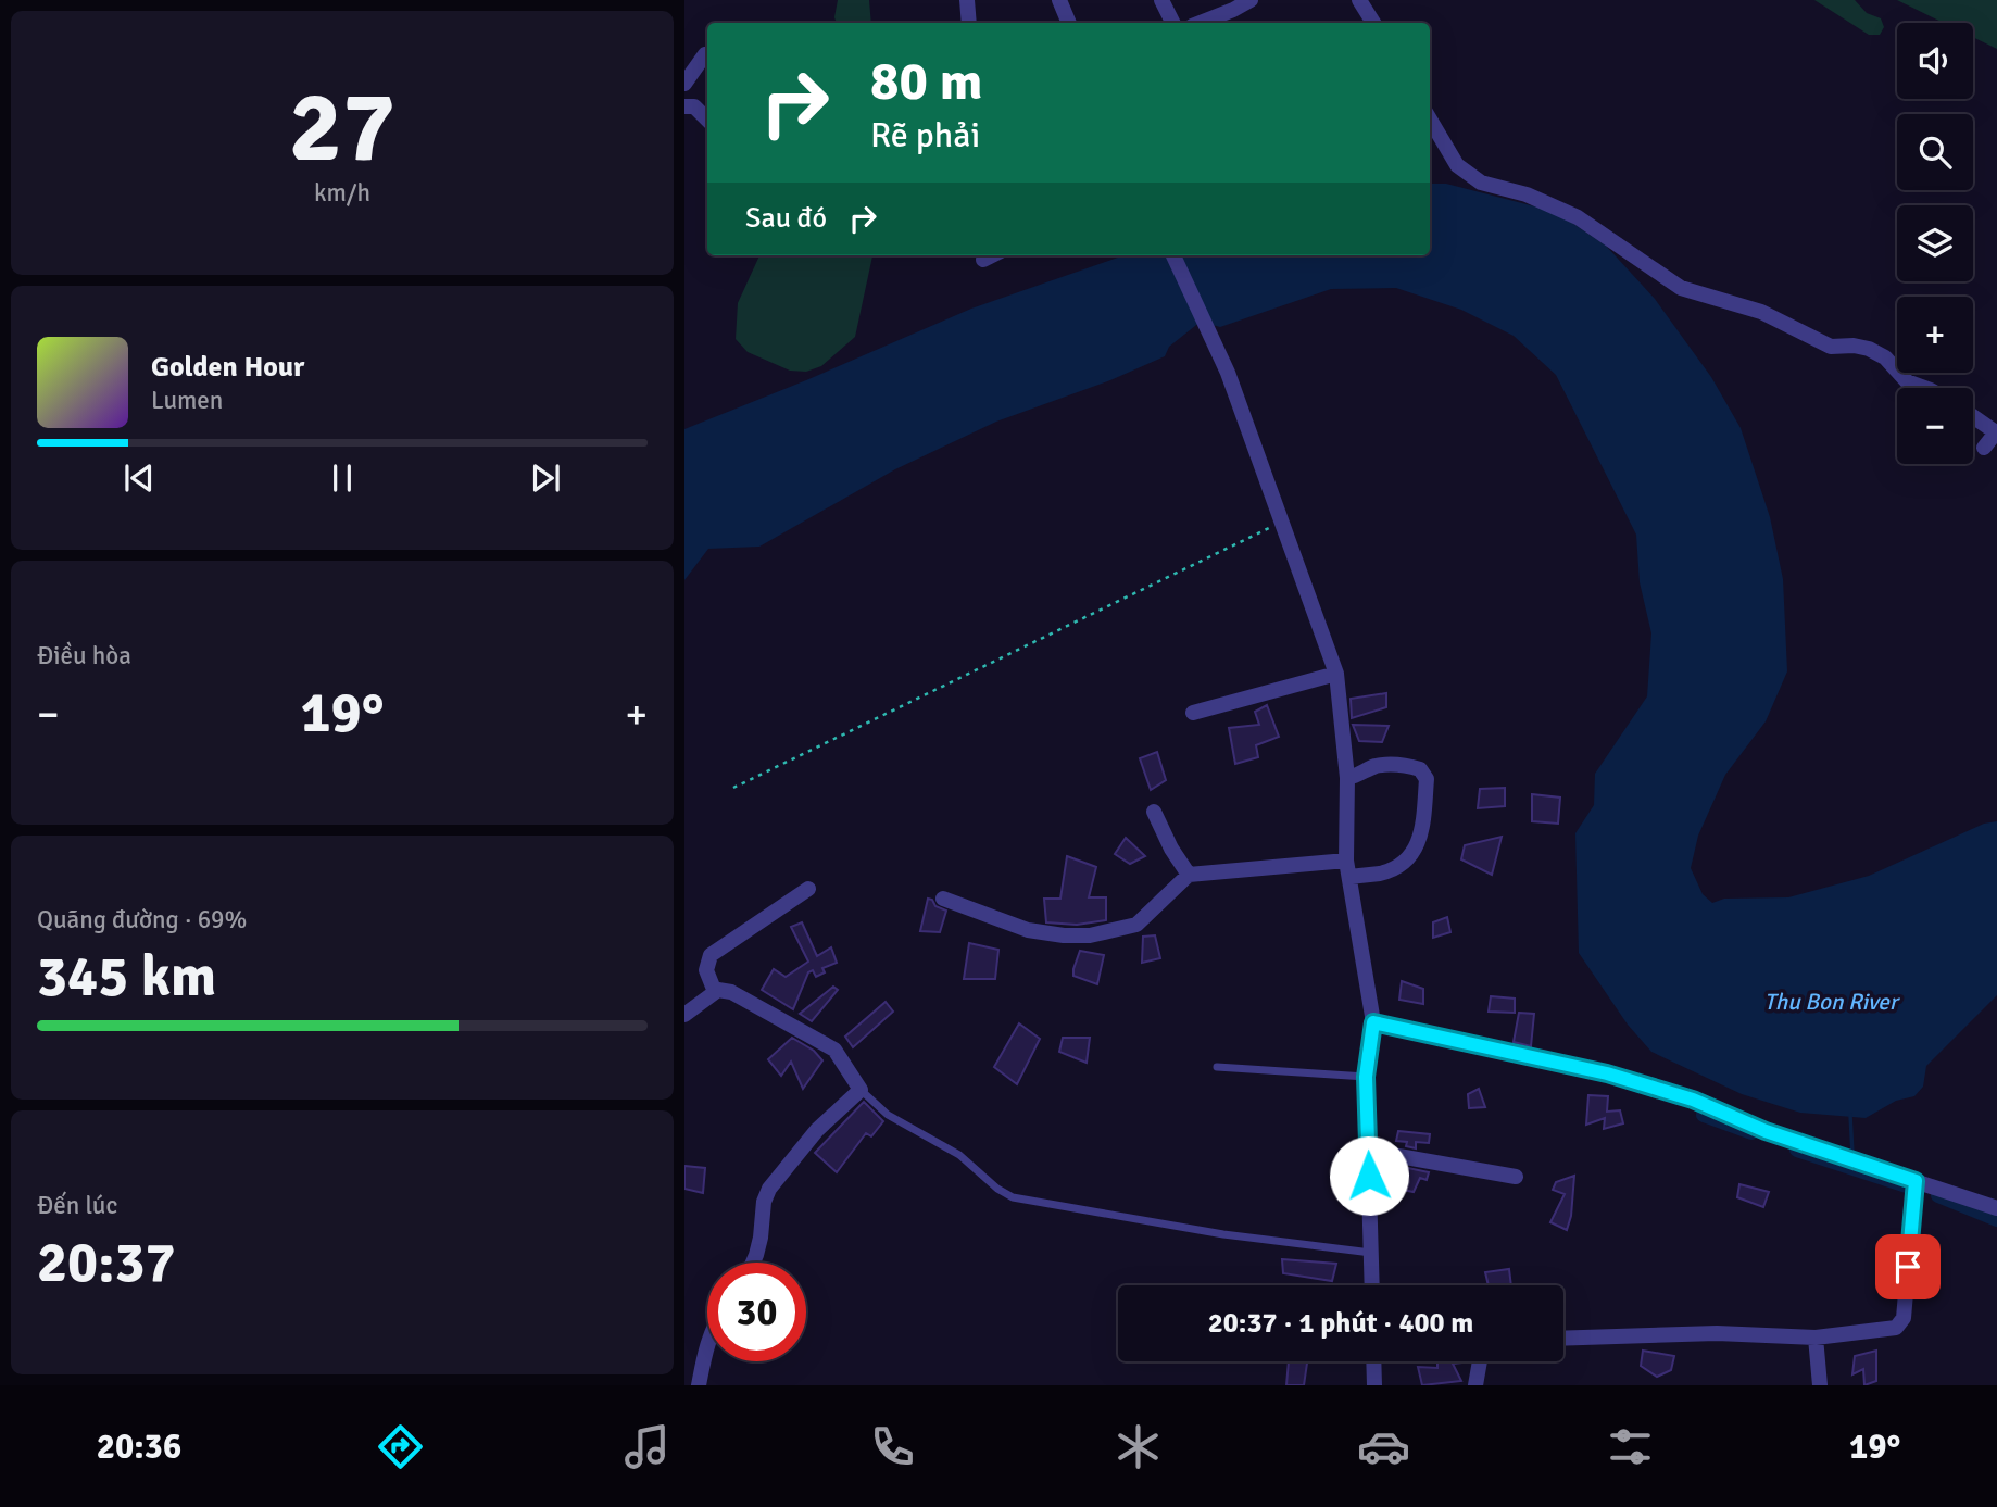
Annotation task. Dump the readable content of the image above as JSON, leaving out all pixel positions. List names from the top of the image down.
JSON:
{
  "water": ["Thu Bon River"],
  "page": {
    "tile": [
      ["27", "km/h"],
      "Điều hòa",
      ["Quãng đường · 69%", "345 km"],
      ["Đến lúc", "20:37"]
    ],
    "map_buttons": ["+", "−"],
    "turn": ["80 m", "Rẽ phải"],
    "then": "Sau đó",
    "song": ["Golden Hour", "Lumen"],
    "heat": ["−", "19°", "+"],
    "limit": "30",
    "trip": "20:37 · 1 phút · 400 m",
    "tabs": ["20:36", "19°"]
  }
}
